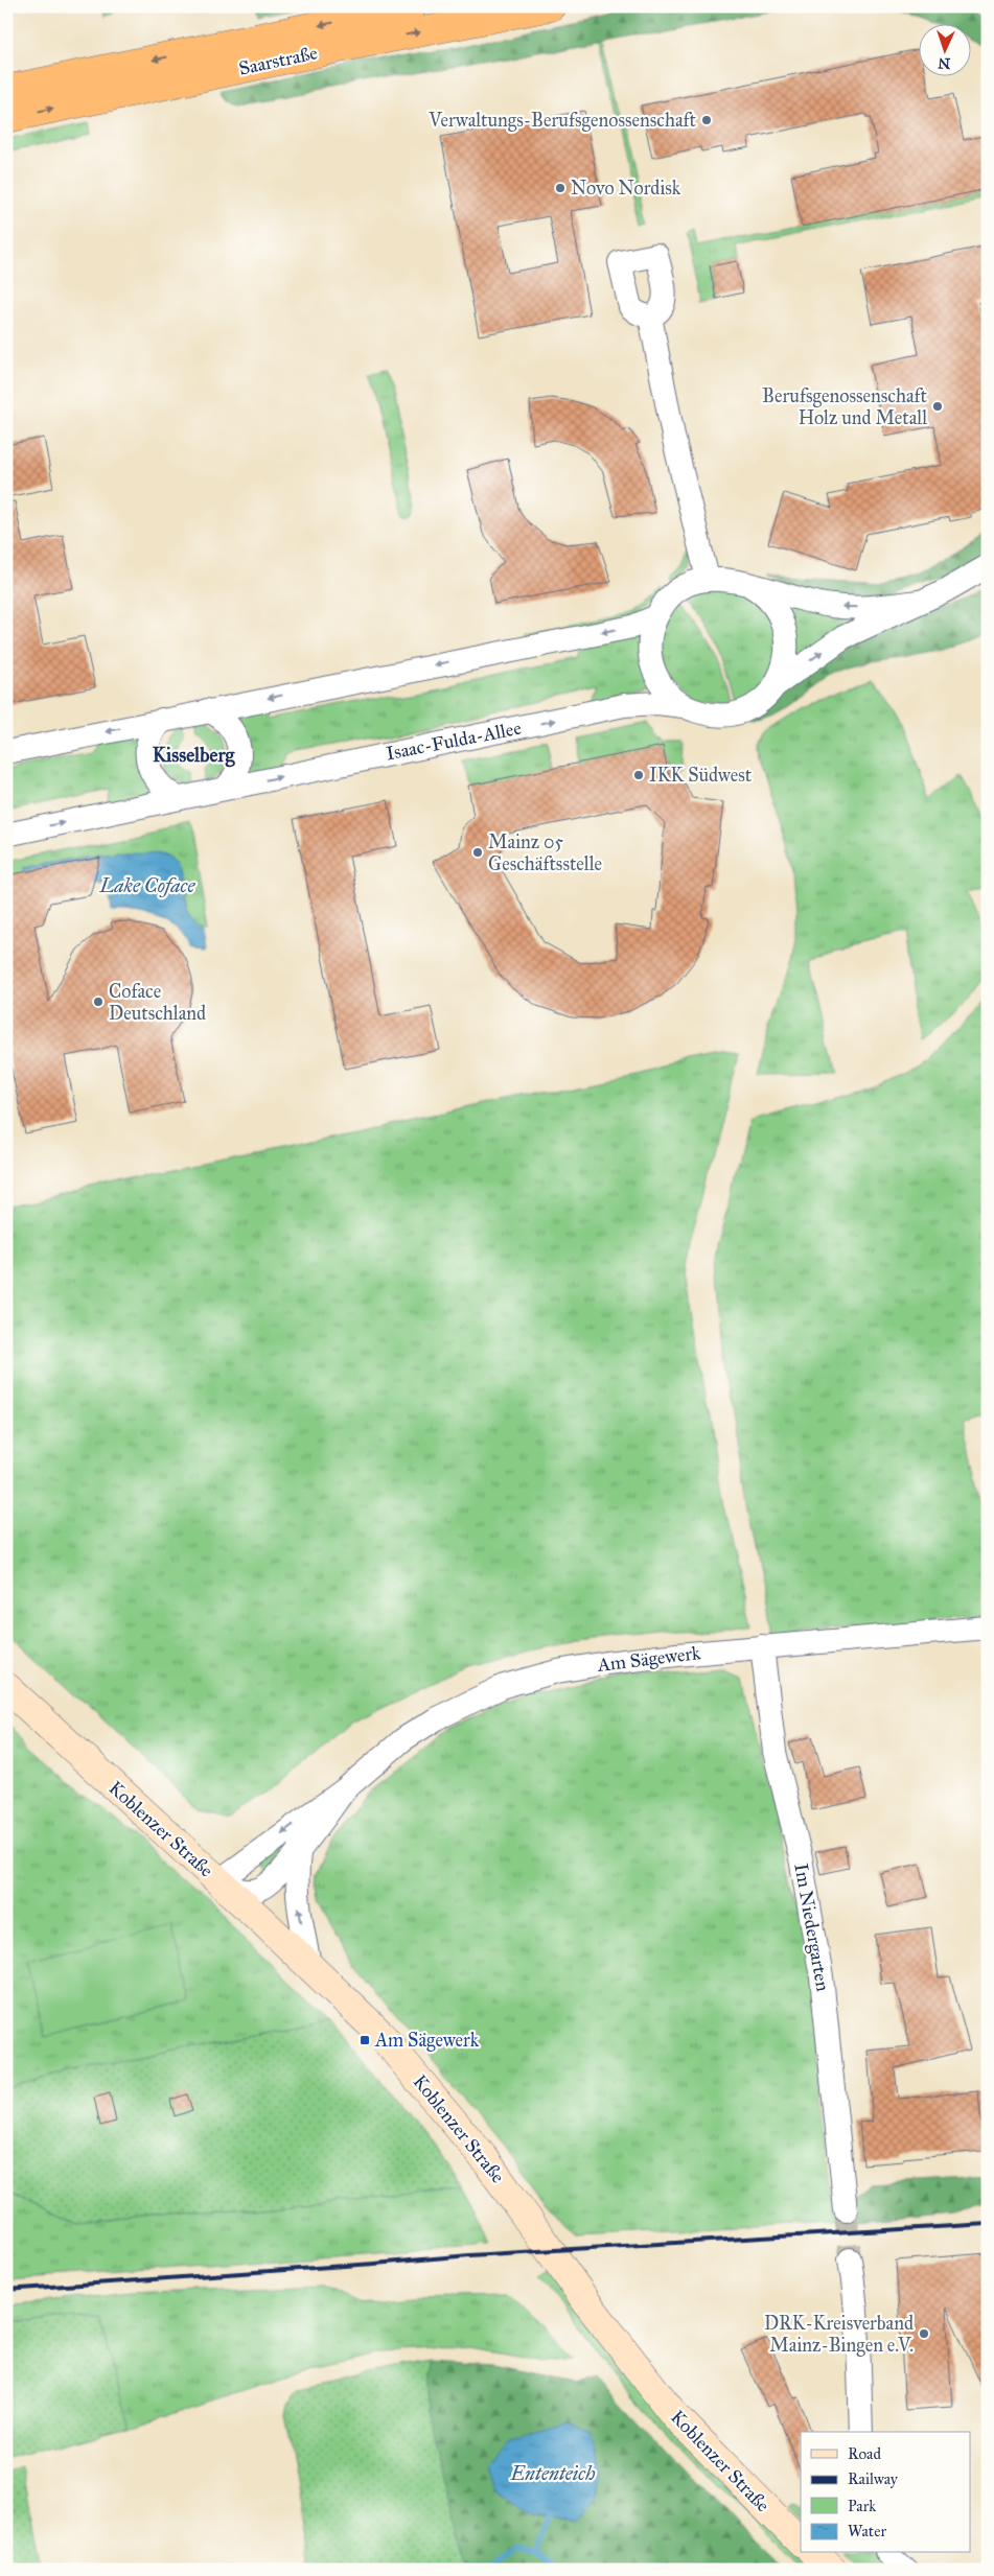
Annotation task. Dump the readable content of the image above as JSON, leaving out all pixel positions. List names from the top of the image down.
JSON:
{
  "streets": {
    "highway": ["Saarstraße"],
    "main road": ["Koblenzer Straße"],
    "street": ["Isaac-Fulda-Allee", "Am Sägewerk", "Im Niedergarten"]
  },
  "crossings": [
    ["Am Sägewerk", "Koblenzer Straße"],
    ["Am Sägewerk", "Im Niedergarten"]
  ],
  "districts": ["Kisselberg"],
  "water": ["Lake Coface", "Ententeich"],
  "places": {
    "other": [
      "Verwaltungs-Berufsgenossenschaft",
      "Novo Nordisk",
      "Berufsgenossenschaft Holz und Metall",
      "IKK Südwest",
      "Mainz 05 Geschäftsstelle",
      "Coface Deutschland",
      "DRK-Kreisverband Mainz-Bingen e.V."
    ],
    "transit": ["Am Sägewerk"]
  },
  "legend": [
    "Road",
    "Railway",
    "Park",
    "Water"
  ],
  "north": "bottom"
}
